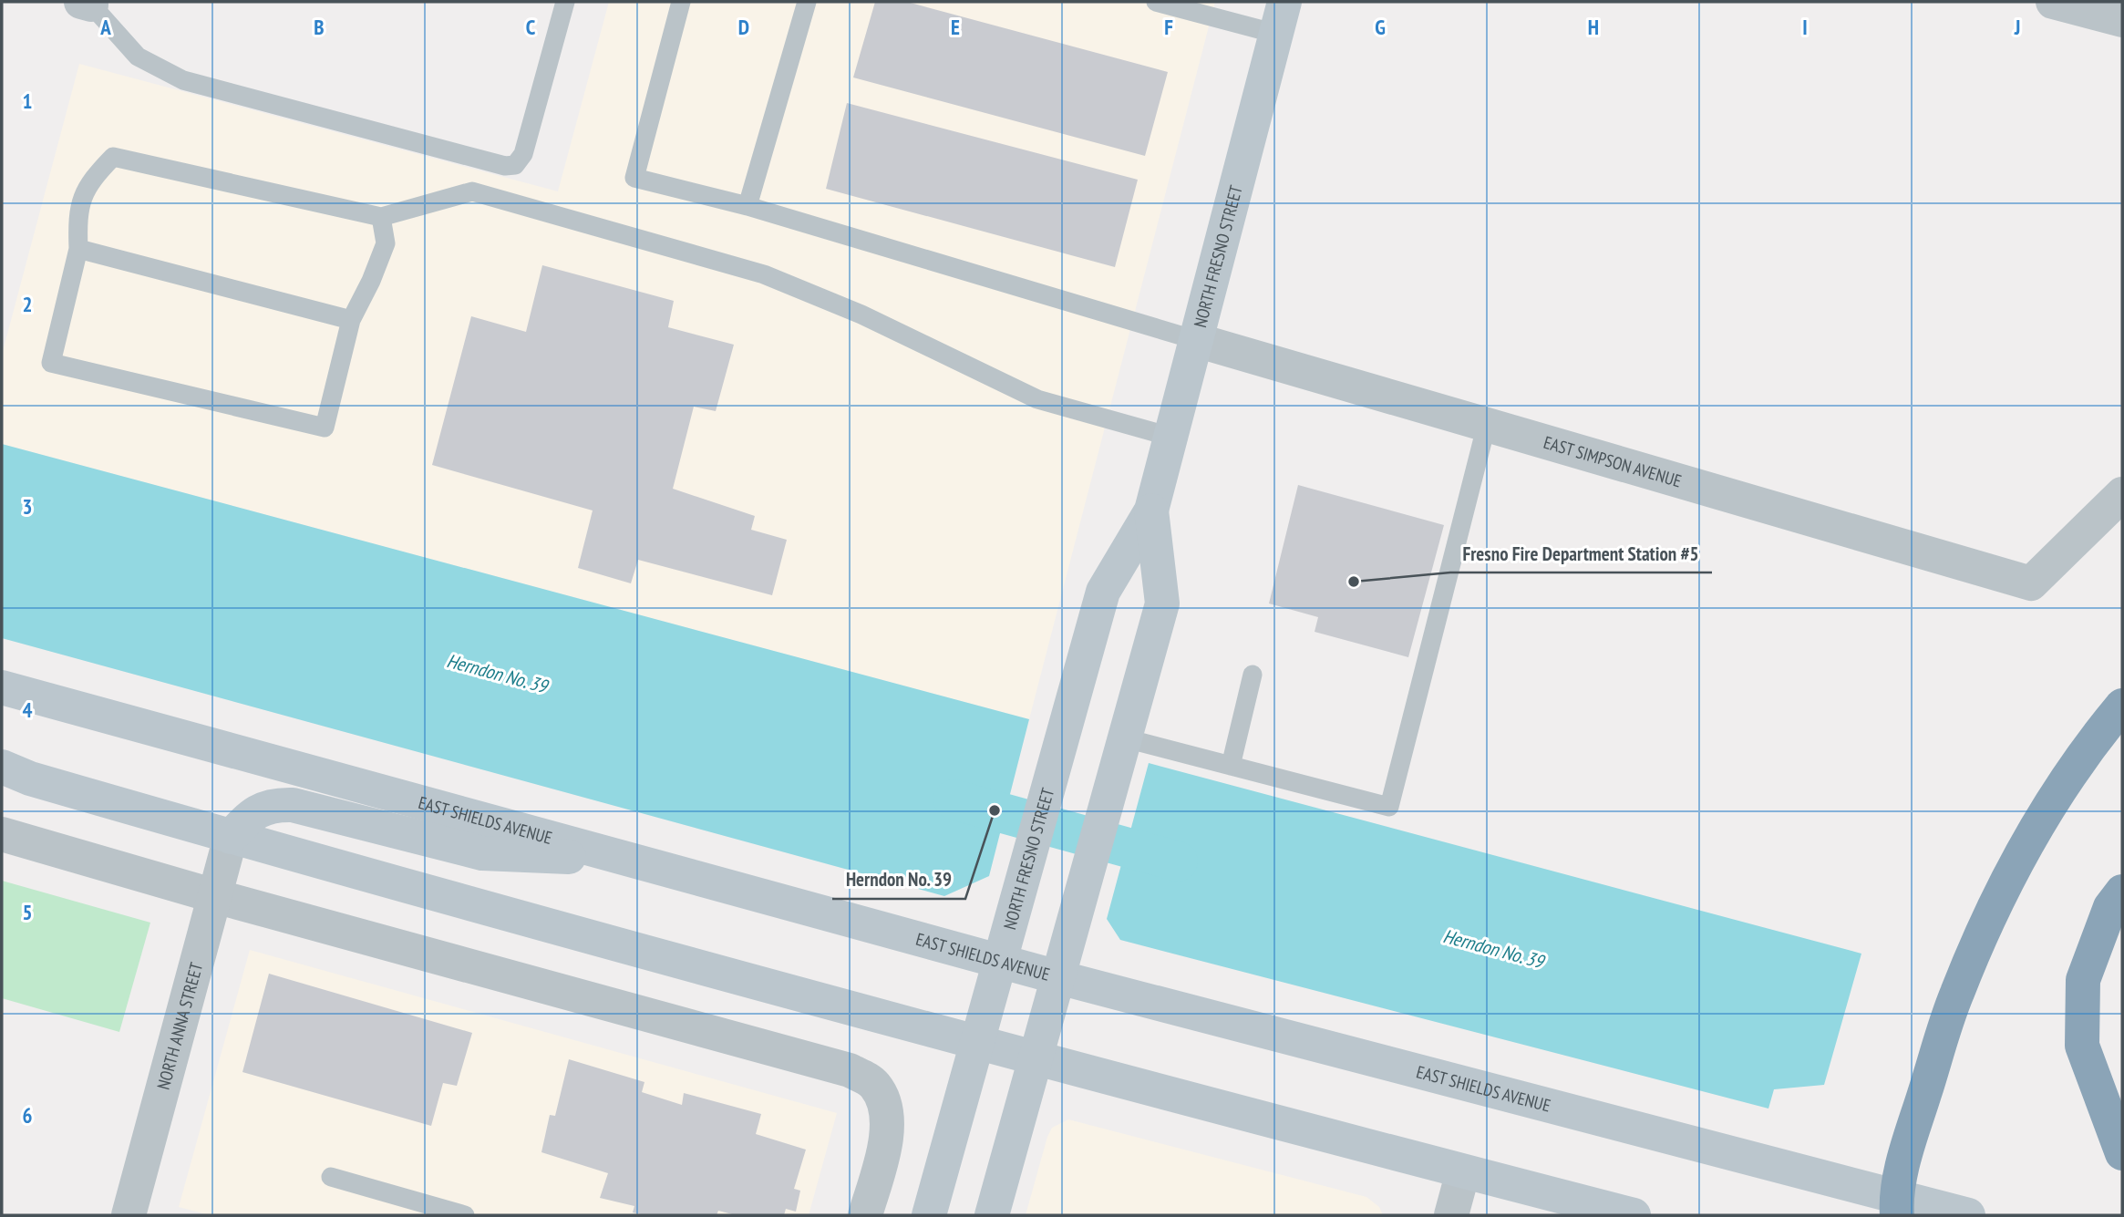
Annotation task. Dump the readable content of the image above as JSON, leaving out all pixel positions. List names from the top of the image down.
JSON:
{
  "streets": {
    "main road": ["NORTH FRESNO STREET", "EAST SHIELDS AVENUE"],
    "street": ["EAST SIMPSON AVENUE", "NORTH ANNA STREET"]
  },
  "crossings": [
    ["NORTH FRESNO STREET", "EAST SIMPSON AVENUE"],
    ["NORTH FRESNO STREET", "EAST SHIELDS AVENUE"]
  ],
  "water": ["Herndon No. 39"],
  "places": ["Fresno Fire Department Station #5", "Herndon No. 39"],
  "grid": {
    "columns": [
      "A",
      "B",
      "C",
      "D",
      "E",
      "F",
      "G",
      "H",
      "I",
      "J"
    ],
    "rows": [
      "1",
      "2",
      "3",
      "4",
      "5",
      "6"
    ]
  }
}
